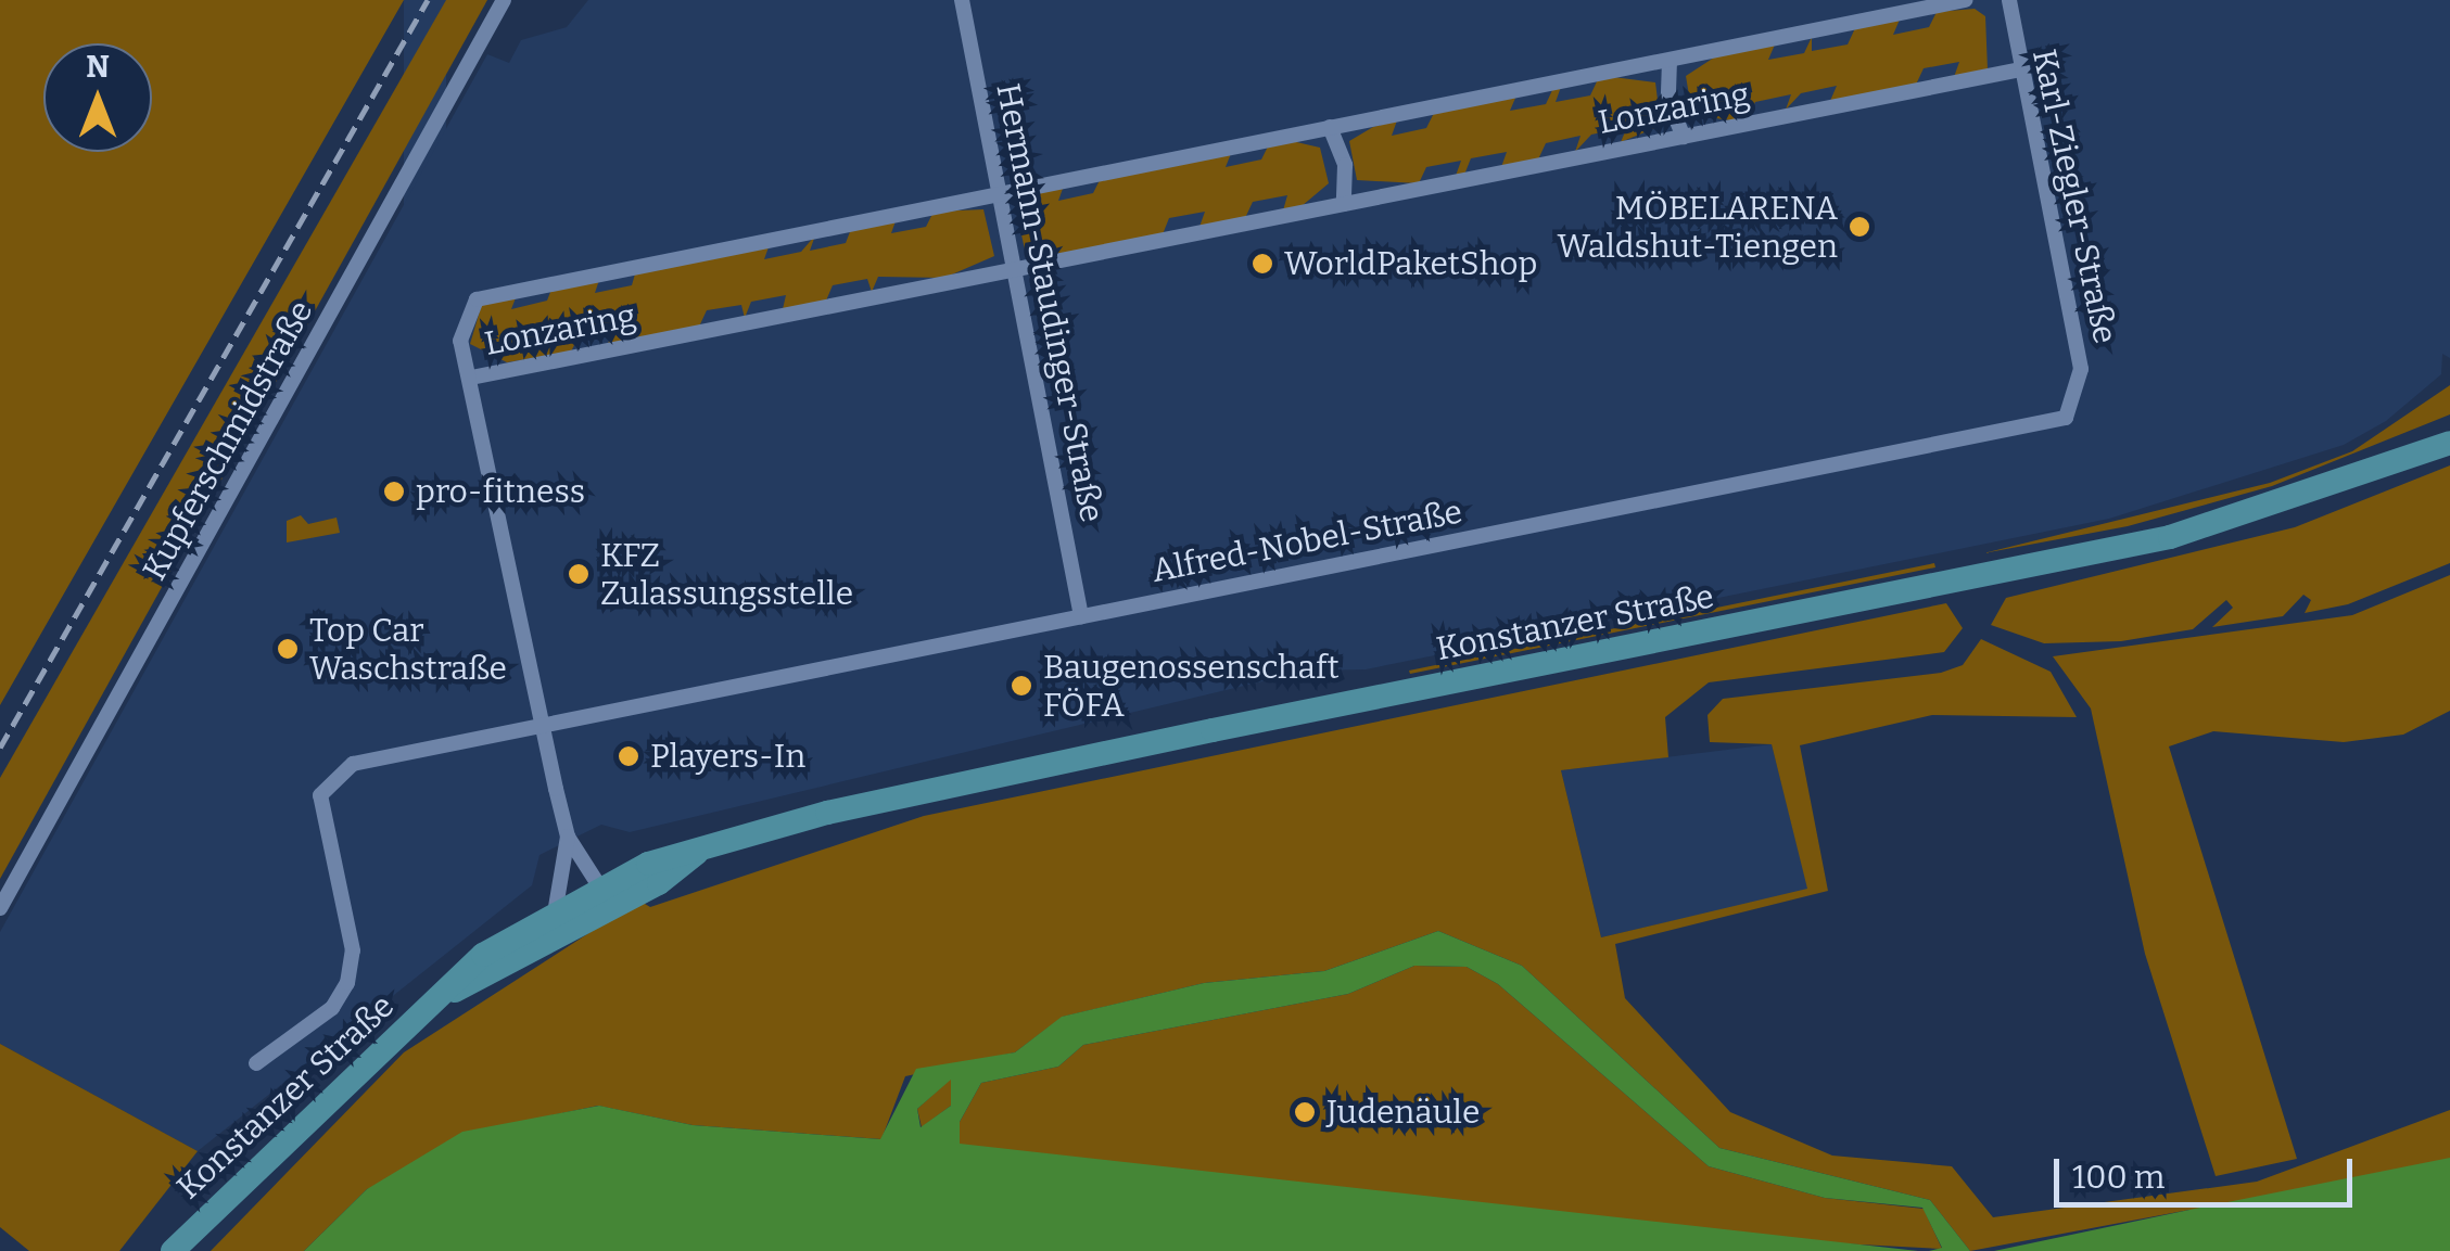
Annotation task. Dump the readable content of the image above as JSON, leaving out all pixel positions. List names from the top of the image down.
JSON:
{
  "streets": {
    "main road": ["Konstanzer Straße"],
    "street": [
      "Lonzaring",
      "Karl-Ziegler-Straße",
      "Hermann-Staudinger-Straße",
      "Kupferschmidstraße",
      "Alfred-Nobel-Straße"
    ]
  },
  "crossings": [
    ["Lonzaring", "Karl-Ziegler-Straße"],
    ["Lonzaring", "Hermann-Staudinger-Straße"],
    ["Karl-Ziegler-Straße", "Alfred-Nobel-Straße"],
    ["Hermann-Staudinger-Straße", "Alfred-Nobel-Straße"]
  ],
  "places": [
    "MÖBELARENA Waldshut-Tiengen",
    "WorldPaketShop",
    "pro-fitness",
    "KFZ Zulassungsstelle",
    "Top Car Waschstraße",
    "Baugenossenschaft FÖFA",
    "Players-In",
    "Judenäule"
  ],
  "scale_bar": "100 m",
  "north": "top"
}
